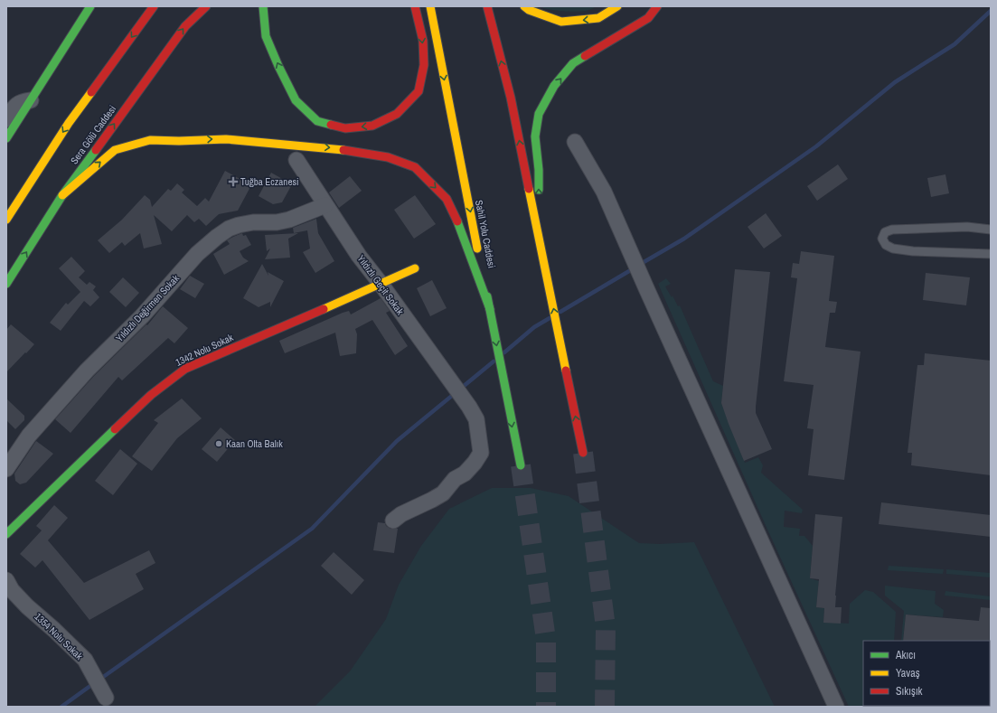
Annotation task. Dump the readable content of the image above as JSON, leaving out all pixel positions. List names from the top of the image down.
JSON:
{
  "streets": {
    "main road": ["Sera Gölü Caddesi", "Sahil Yolu Caddesi", "1342 Nolu Sokak"],
    "street": ["Yıldızlı Geçit Sokak", "Yıldızlı Değirmen Sokak", "1354 Nolu Sokak"]
  },
  "crossings": [
    ["Yıldızlı Geçit Sokak", "Yıldızlı Değirmen Sokak"],
    ["Yıldızlı Geçit Sokak", "1342 Nolu Sokak"]
  ],
  "places": {
    "health": ["Tuğba Eczanesi"],
    "other": ["Kaan Olta Balık"]
  },
  "legend": ["Akıcı", "Yavaş", "Sıkışık"]
}
